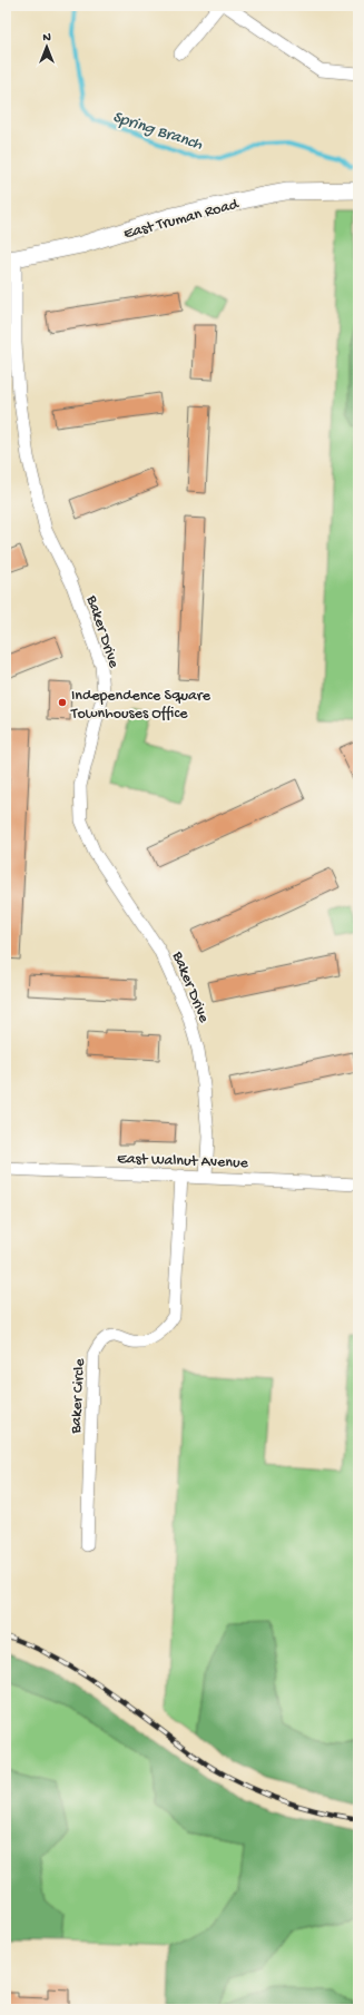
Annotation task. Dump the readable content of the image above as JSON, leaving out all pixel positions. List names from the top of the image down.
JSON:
{
  "streets": {
    "main road": ["East Truman Road"],
    "street": ["Baker Drive", "East Walnut Avenue", "Baker Circle"]
  },
  "crossings": [
    ["East Truman Road", "Baker Drive"],
    ["Baker Drive", "East Walnut Avenue"],
    ["East Walnut Avenue", "Baker Circle"]
  ],
  "water": ["Spring Branch"],
  "places": ["Independence Square Townhouses Office"],
  "north": "top"
}
